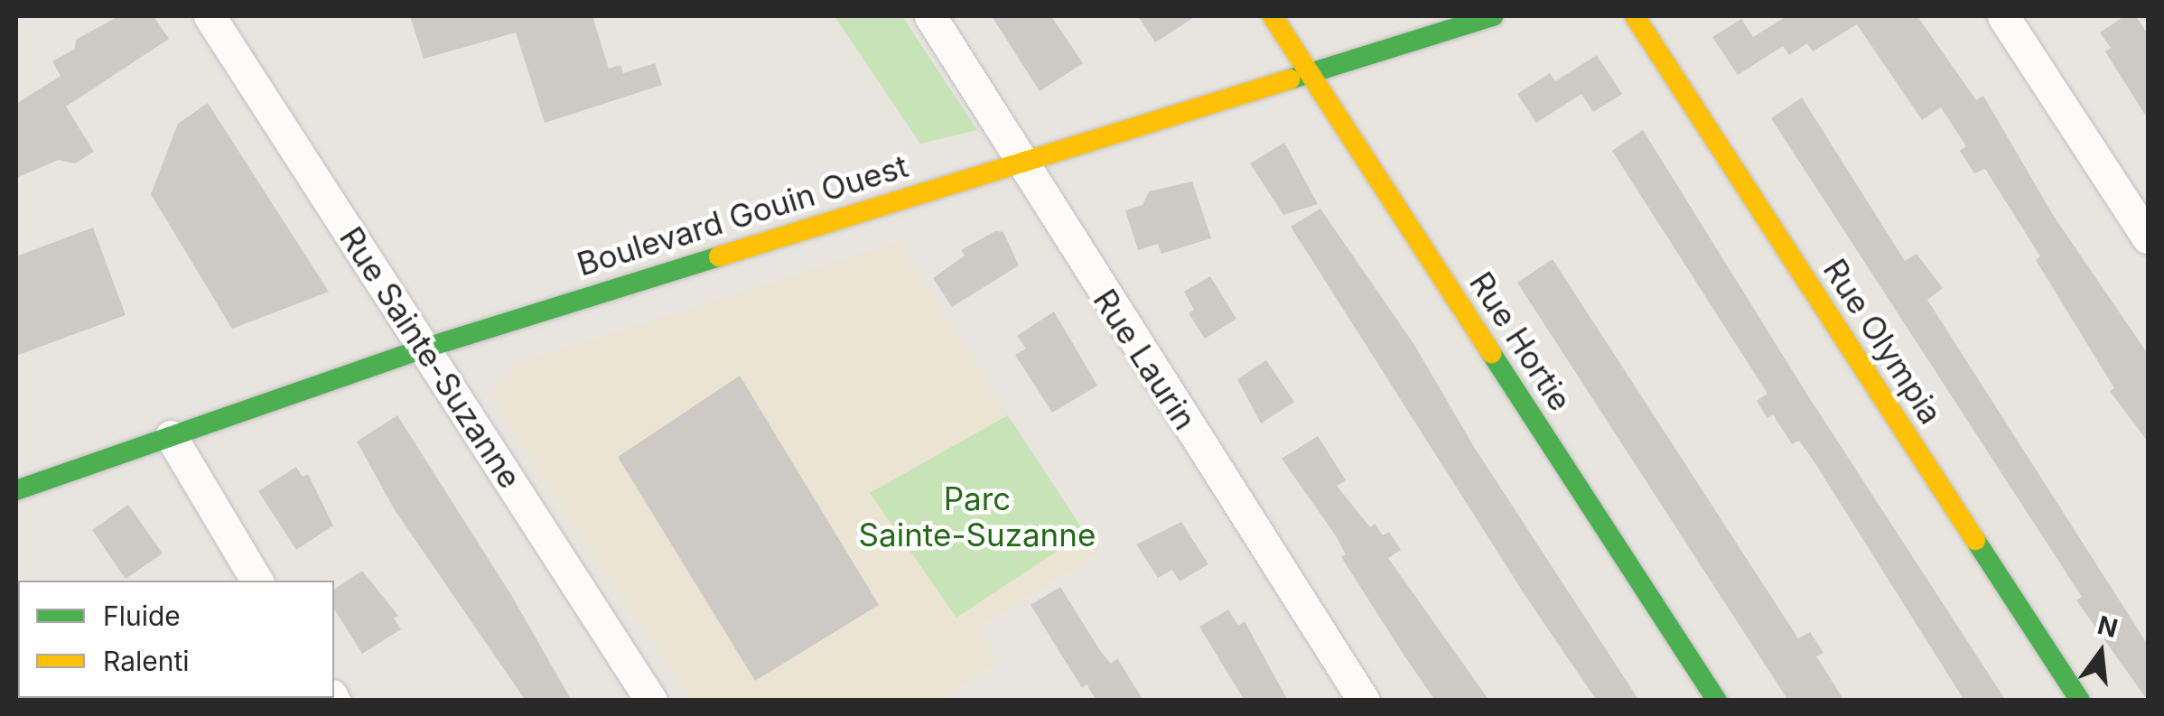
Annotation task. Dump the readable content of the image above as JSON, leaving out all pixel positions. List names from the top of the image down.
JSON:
{
  "streets": {
    "street": [
      "Boulevard Gouin Ouest",
      "Rue Hortie",
      "Rue Olympia",
      "Rue Sainte-Suzanne",
      "Rue Laurin"
    ]
  },
  "crossings": [
    ["Boulevard Gouin Ouest", "Rue Hortie"],
    ["Boulevard Gouin Ouest", "Rue Sainte-Suzanne"],
    ["Boulevard Gouin Ouest", "Rue Laurin"]
  ],
  "parks": ["Parc Sainte-Suzanne"],
  "legend": ["Fluide", "Ralenti"],
  "north": "top"
}
